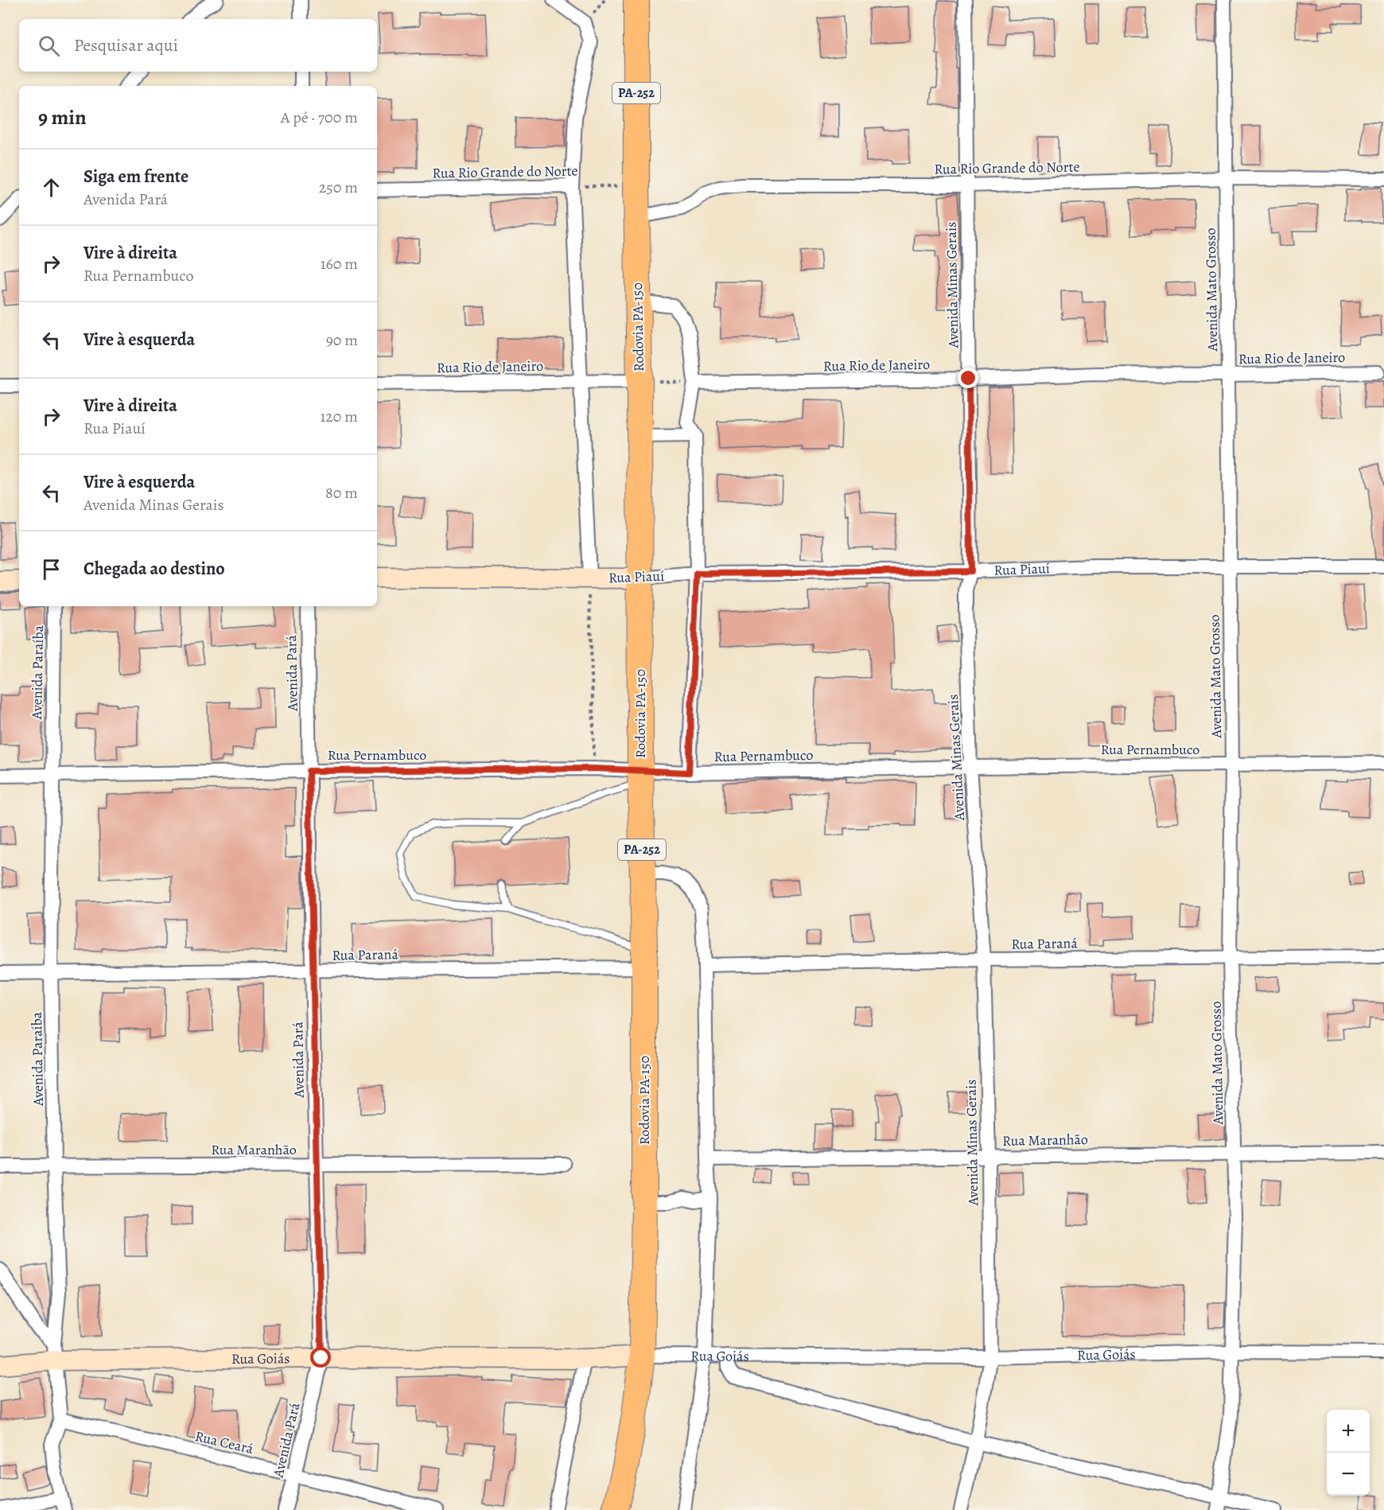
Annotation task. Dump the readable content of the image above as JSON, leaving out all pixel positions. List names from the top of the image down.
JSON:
{
  "streets": {
    "highway": ["PA-252", "Rodovia PA-150"],
    "street": [
      "Rua Rio Grande do Norte",
      "Avenida Minas Gerais",
      "Avenida Mato Grosso",
      "Rua Rio de Janeiro",
      "Rua Piauí",
      "Avenida Paraíba",
      "Avenida Pará",
      "Rua Pernambuco",
      "Rua Paraná",
      "Rua Maranhão",
      "Rua Goiás",
      "Rua Ceará"
    ]
  },
  "crossings": [
    ["Rua Rio Grande do Norte", "Avenida Minas Gerais"],
    ["Rua Rio Grande do Norte", "Avenida Mato Grosso"],
    ["Rua Rio Grande do Norte", "Rodovia PA-150"],
    ["Avenida Minas Gerais", "Rua Rio de Janeiro"],
    ["Avenida Minas Gerais", "Rua Piauí"],
    ["Avenida Minas Gerais", "Rua Pernambuco"],
    ["Avenida Minas Gerais", "Rua Paraná"],
    ["Avenida Minas Gerais", "Rua Maranhão"],
    ["Avenida Minas Gerais", "Rua Goiás"],
    ["Avenida Mato Grosso", "Rua Rio de Janeiro"],
    ["Avenida Mato Grosso", "Rua Piauí"],
    ["Avenida Mato Grosso", "Rua Pernambuco"],
    ["Avenida Mato Grosso", "Rua Paraná"],
    ["Avenida Mato Grosso", "Rua Maranhão"],
    ["Avenida Mato Grosso", "Rua Goiás"],
    ["Rodovia PA-150", "Rua Rio de Janeiro"],
    ["Rodovia PA-150", "Rua Piauí"],
    ["Rodovia PA-150", "Rua Pernambuco"],
    ["Rodovia PA-150", "Rua Paraná"],
    ["Rodovia PA-150", "Rua Goiás"],
    ["Avenida Paraíba", "Rua Pernambuco"],
    ["Avenida Paraíba", "Rua Paraná"],
    ["Avenida Paraíba", "Rua Maranhão"],
    ["Avenida Paraíba", "Rua Goiás"],
    ["Avenida Paraíba", "Rua Ceará"],
    ["Avenida Pará", "Rua Pernambuco"],
    ["Avenida Pará", "Rua Paraná"],
    ["Avenida Pará", "Rua Maranhão"],
    ["Avenida Pará", "Rua Goiás"],
    ["Avenida Pará", "Rua Ceará"]
  ],
  "page": {
    "search": "Pesquisar aqui",
    "heading": ["9 min", "A pé · 700 m"],
    "list": [
      ["Siga em frente", "Avenida Pará", "250 m"],
      ["Vire à direita", "Rua Pernambuco", "160 m"],
      ["Vire à esquerda", "90 m"],
      ["Vire à direita", "Rua Piauí", "120 m"],
      ["Vire à esquerda", "Avenida Minas Gerais", "80 m"],
      "Chegada ao destino"
    ],
    "map_buttons": ["+", "−"]
  }
}
